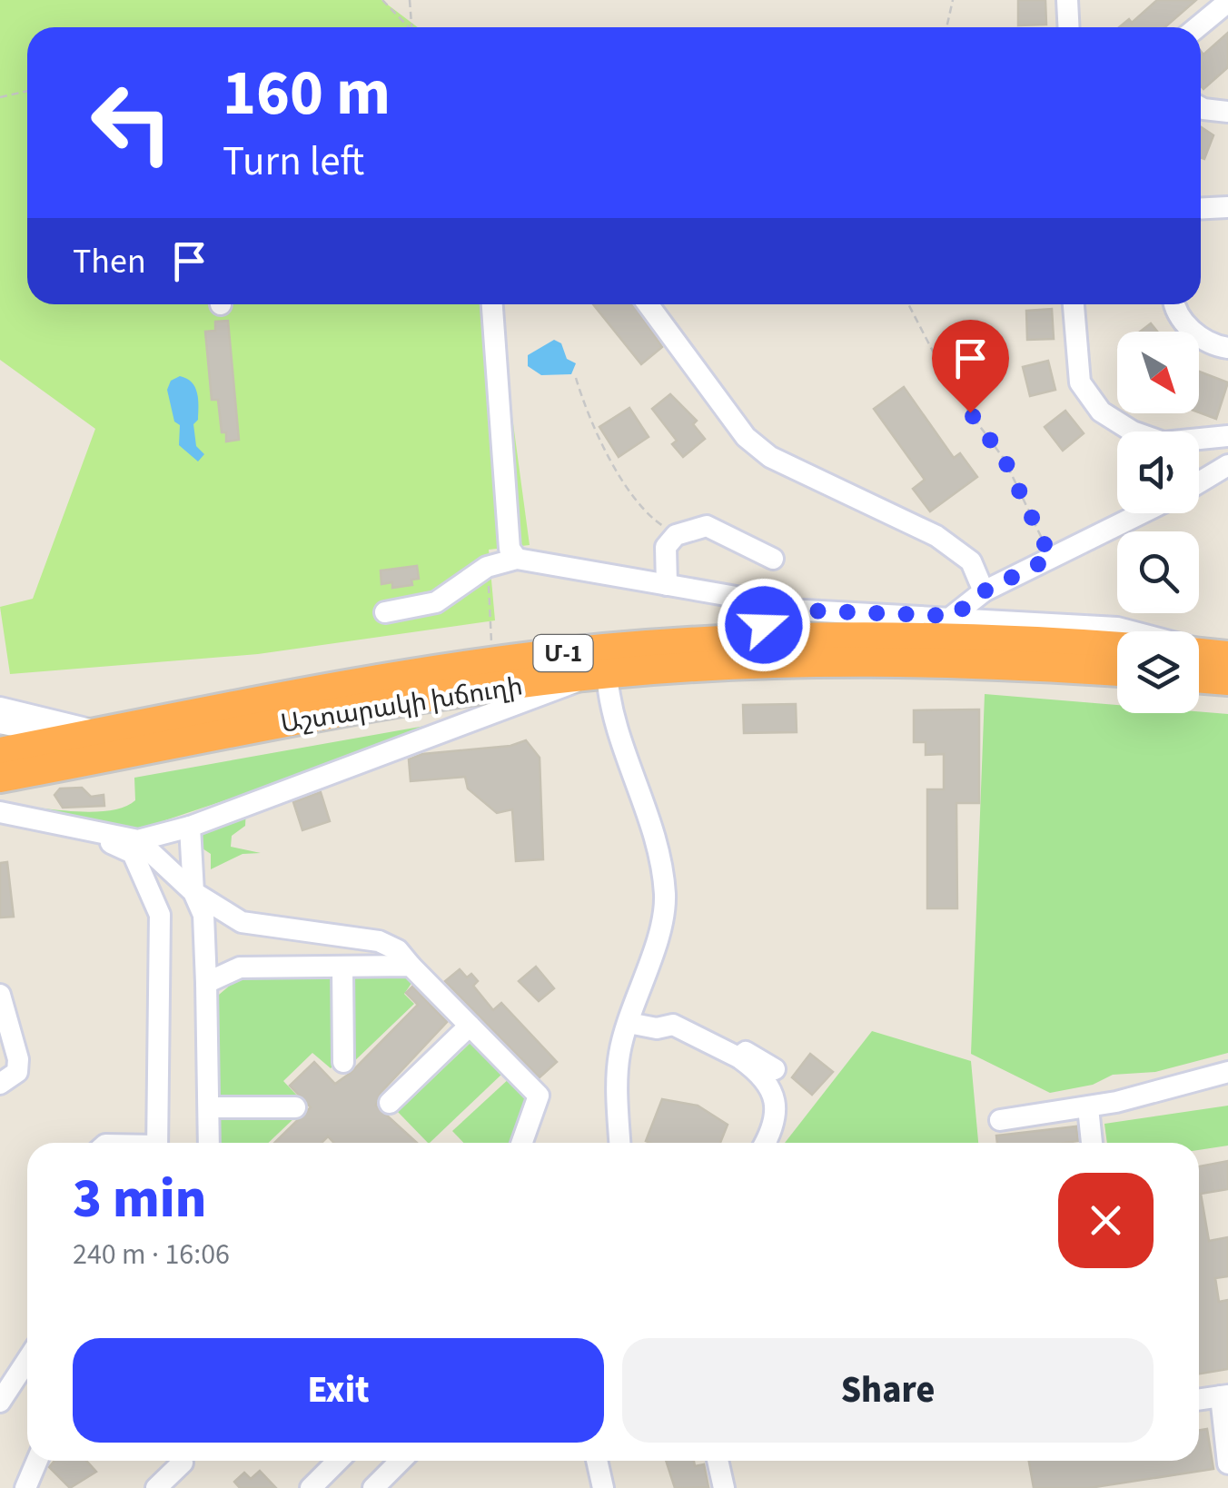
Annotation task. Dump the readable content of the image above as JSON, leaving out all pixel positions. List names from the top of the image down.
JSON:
{
  "streets": {
    "highway": ["Մ-1", "Աշտարակի խճուղի"]
  },
  "north": "bottom right",
  "page": {
    "turn": ["160 m", "Turn left"],
    "then": "Then",
    "heading": ["3 min", "240 m · 16:06"],
    "buttons": ["Exit", "Share"]
  }
}
